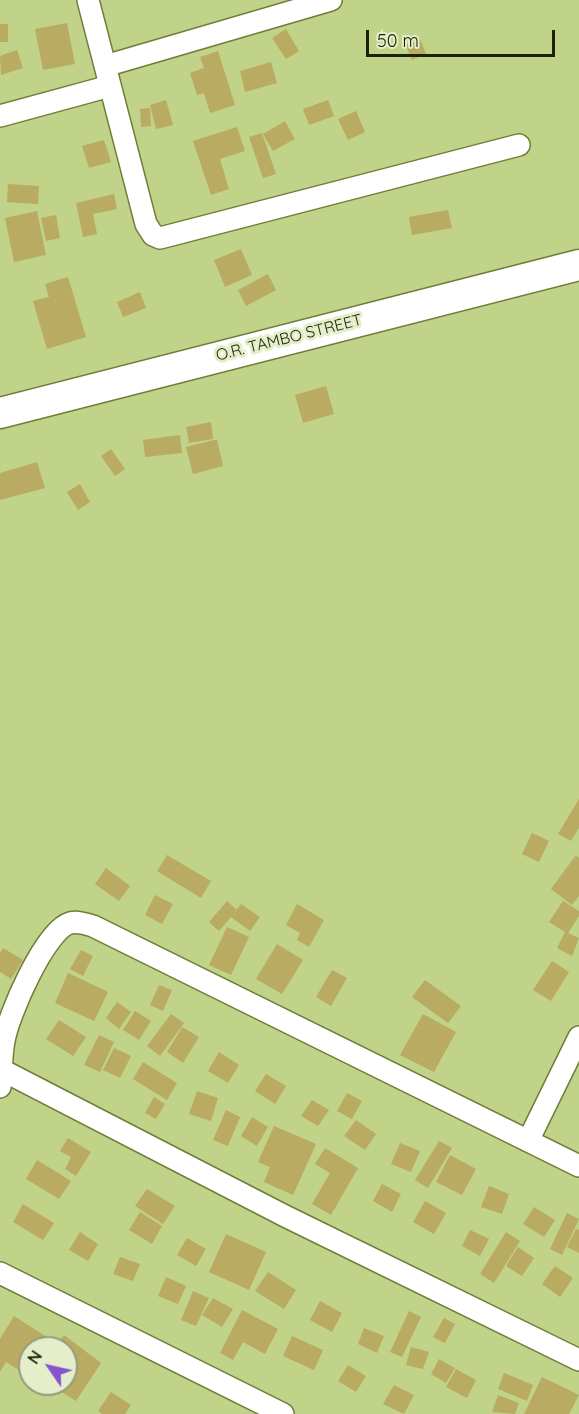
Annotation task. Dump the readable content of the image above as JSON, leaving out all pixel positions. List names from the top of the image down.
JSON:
{
  "streets": {
    "street": ["O.R. TAMBO STREET"]
  },
  "scale_bar": "50 m",
  "north": "top left"
}
